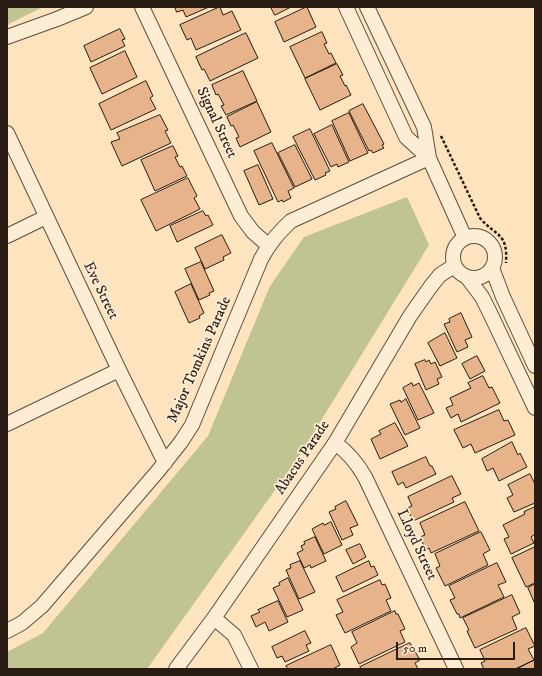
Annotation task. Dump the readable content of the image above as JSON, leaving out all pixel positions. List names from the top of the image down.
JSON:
{
  "streets": {
    "street": [
      "Signal Street",
      "Eve Street",
      "Major Tomkins Parade",
      "Abacus Parade",
      "Lloyd Street"
    ]
  },
  "crossings": [
    ["Signal Street", "Major Tomkins Parade"],
    ["Eve Street", "Major Tomkins Parade"],
    ["Abacus Parade", "Lloyd Street"]
  ],
  "scale_bar": "50 m"
}
